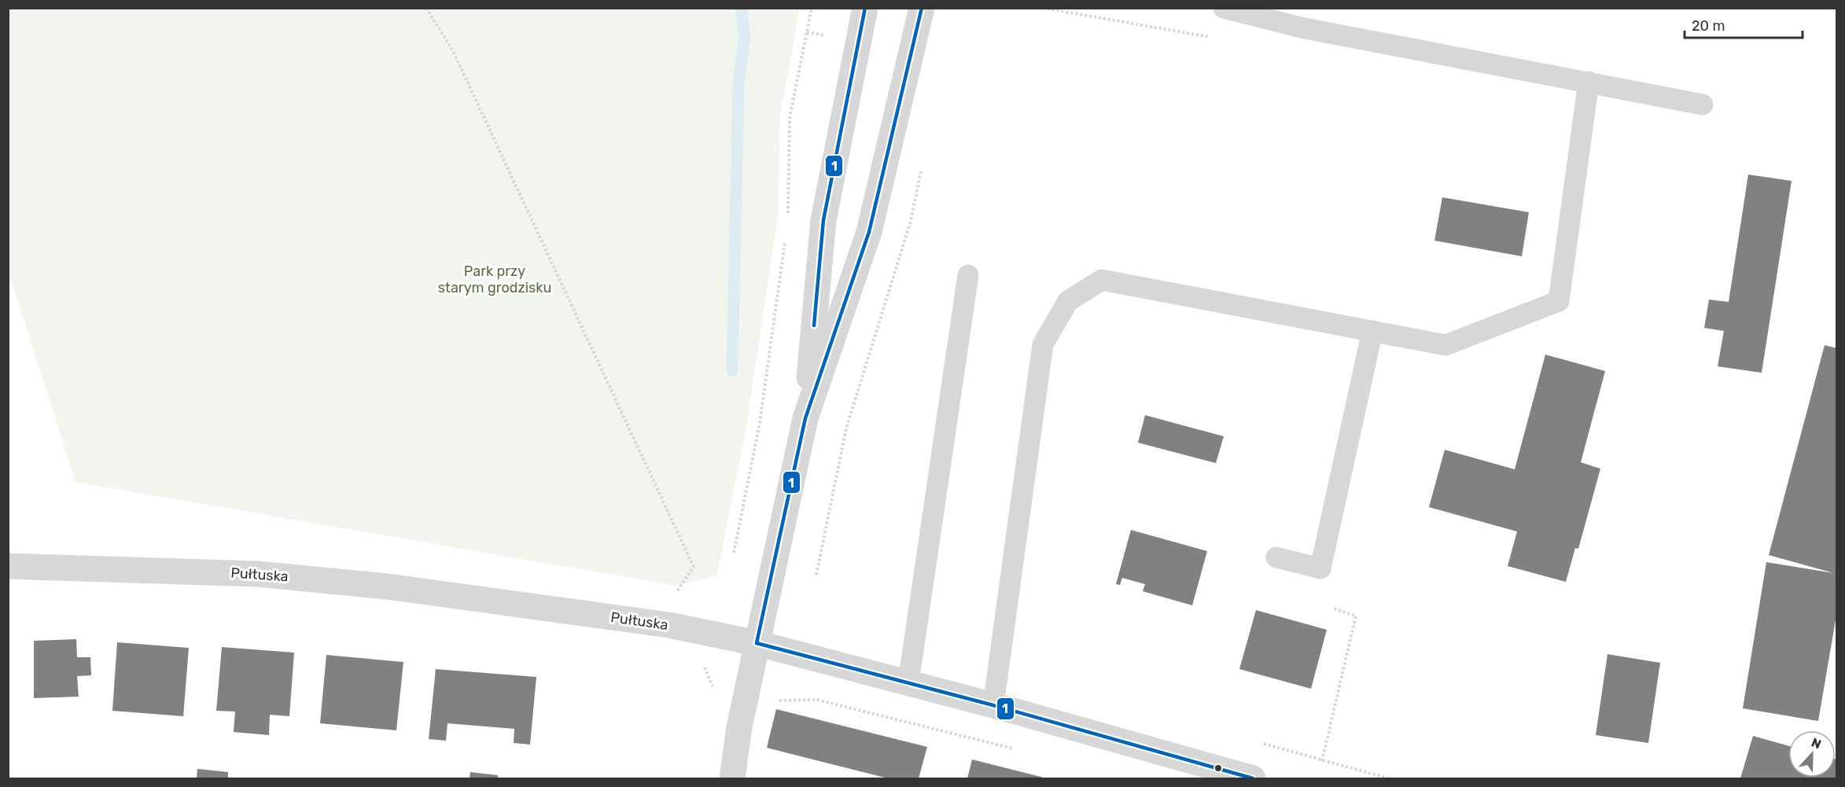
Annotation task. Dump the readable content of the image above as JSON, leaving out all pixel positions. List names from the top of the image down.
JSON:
{
  "streets": {
    "street": ["Pułtuska"]
  },
  "parks": ["Park przy starym grodzisku"],
  "lines": ["transit line 1"],
  "scale_bar": "20 m",
  "north": "top"
}
